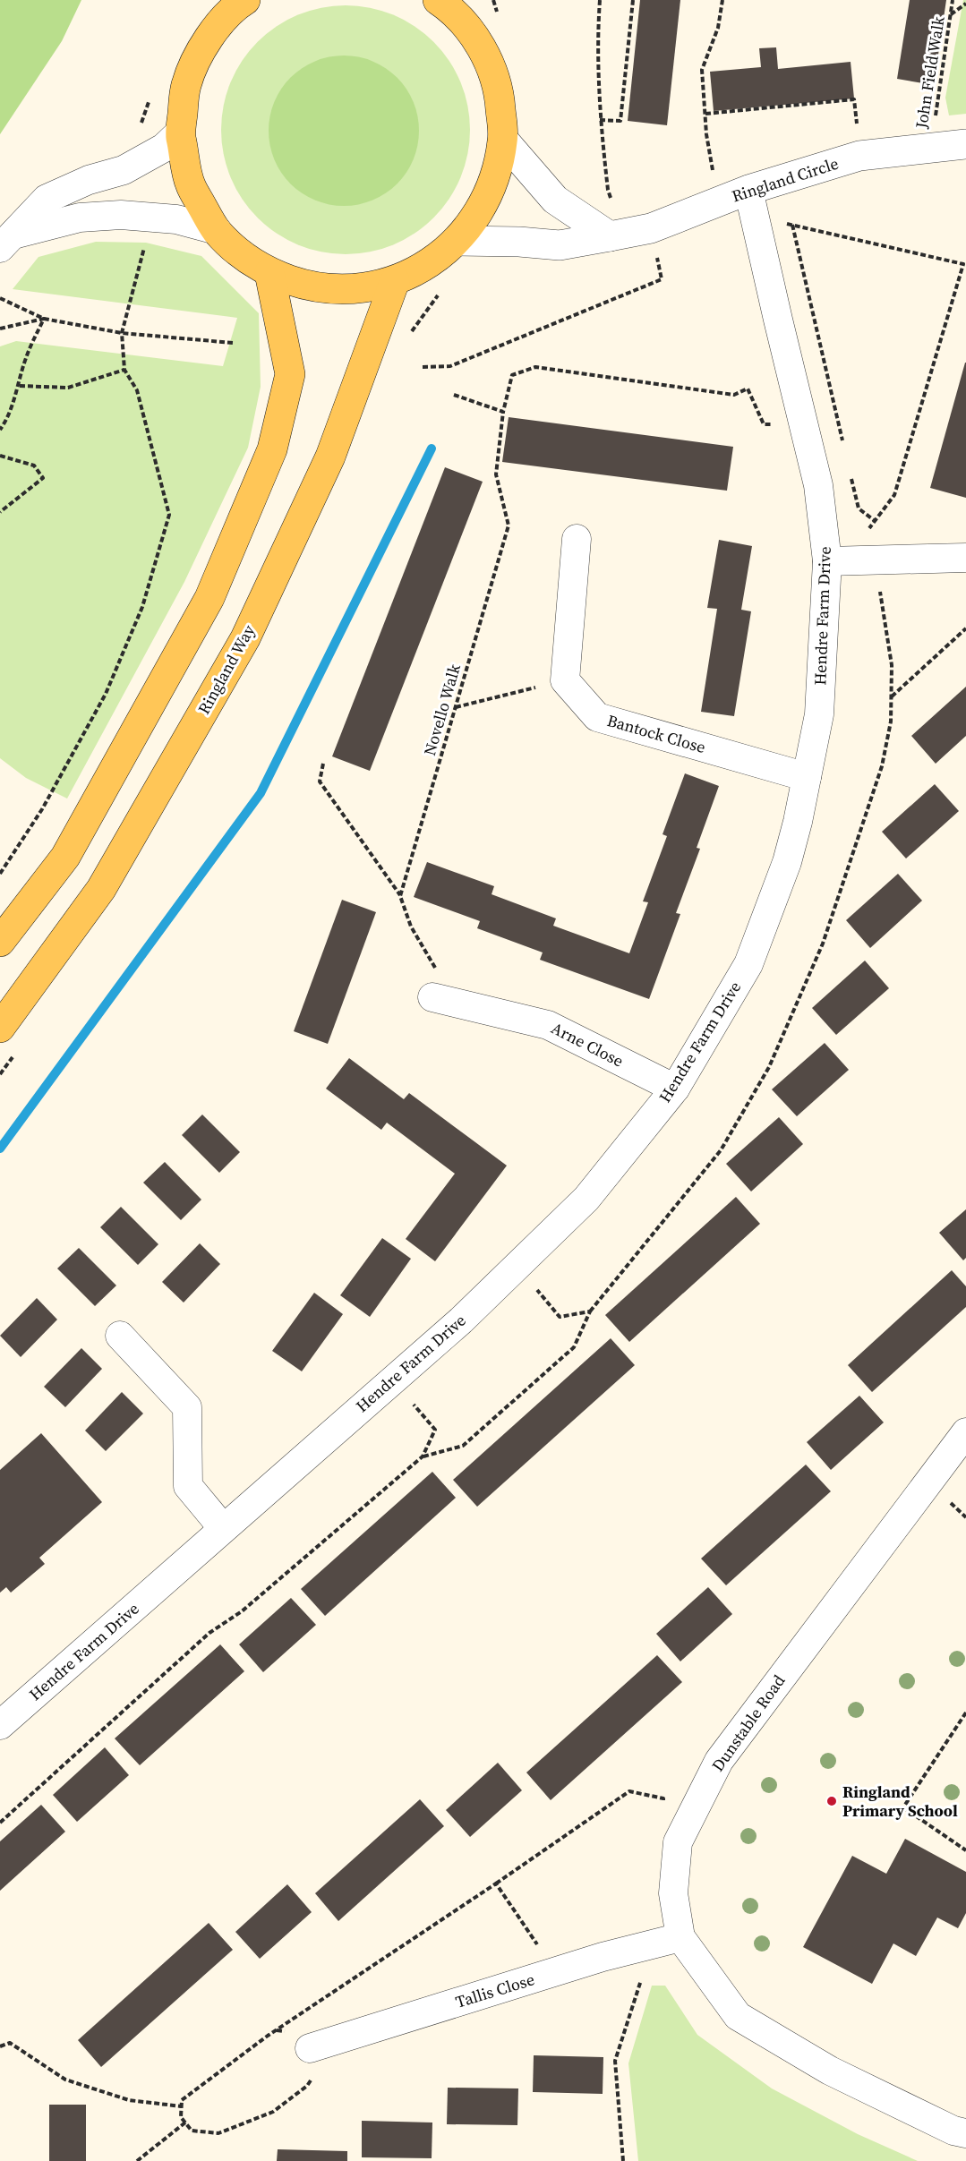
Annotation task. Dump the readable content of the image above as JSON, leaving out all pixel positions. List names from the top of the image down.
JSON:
{
  "streets": {
    "main road": ["Ringland Way"],
    "street": [
      "Ringland Circle",
      "Hendre Farm Drive",
      "Bantock Close",
      "Arne Close",
      "Dunstable Road",
      "Tallis Close"
    ],
    "path": ["John Field Walk", "Novello Walk"]
  },
  "crossings": [
    ["John Field Walk", "Ringland Circle"],
    ["Ringland Circle", "Hendre Farm Drive"],
    ["Hendre Farm Drive", "Novello Walk"],
    ["Hendre Farm Drive", "Bantock Close"],
    ["Hendre Farm Drive", "Arne Close"],
    ["Dunstable Road", "Tallis Close"]
  ],
  "places": ["Ringland Primary School"]
}
